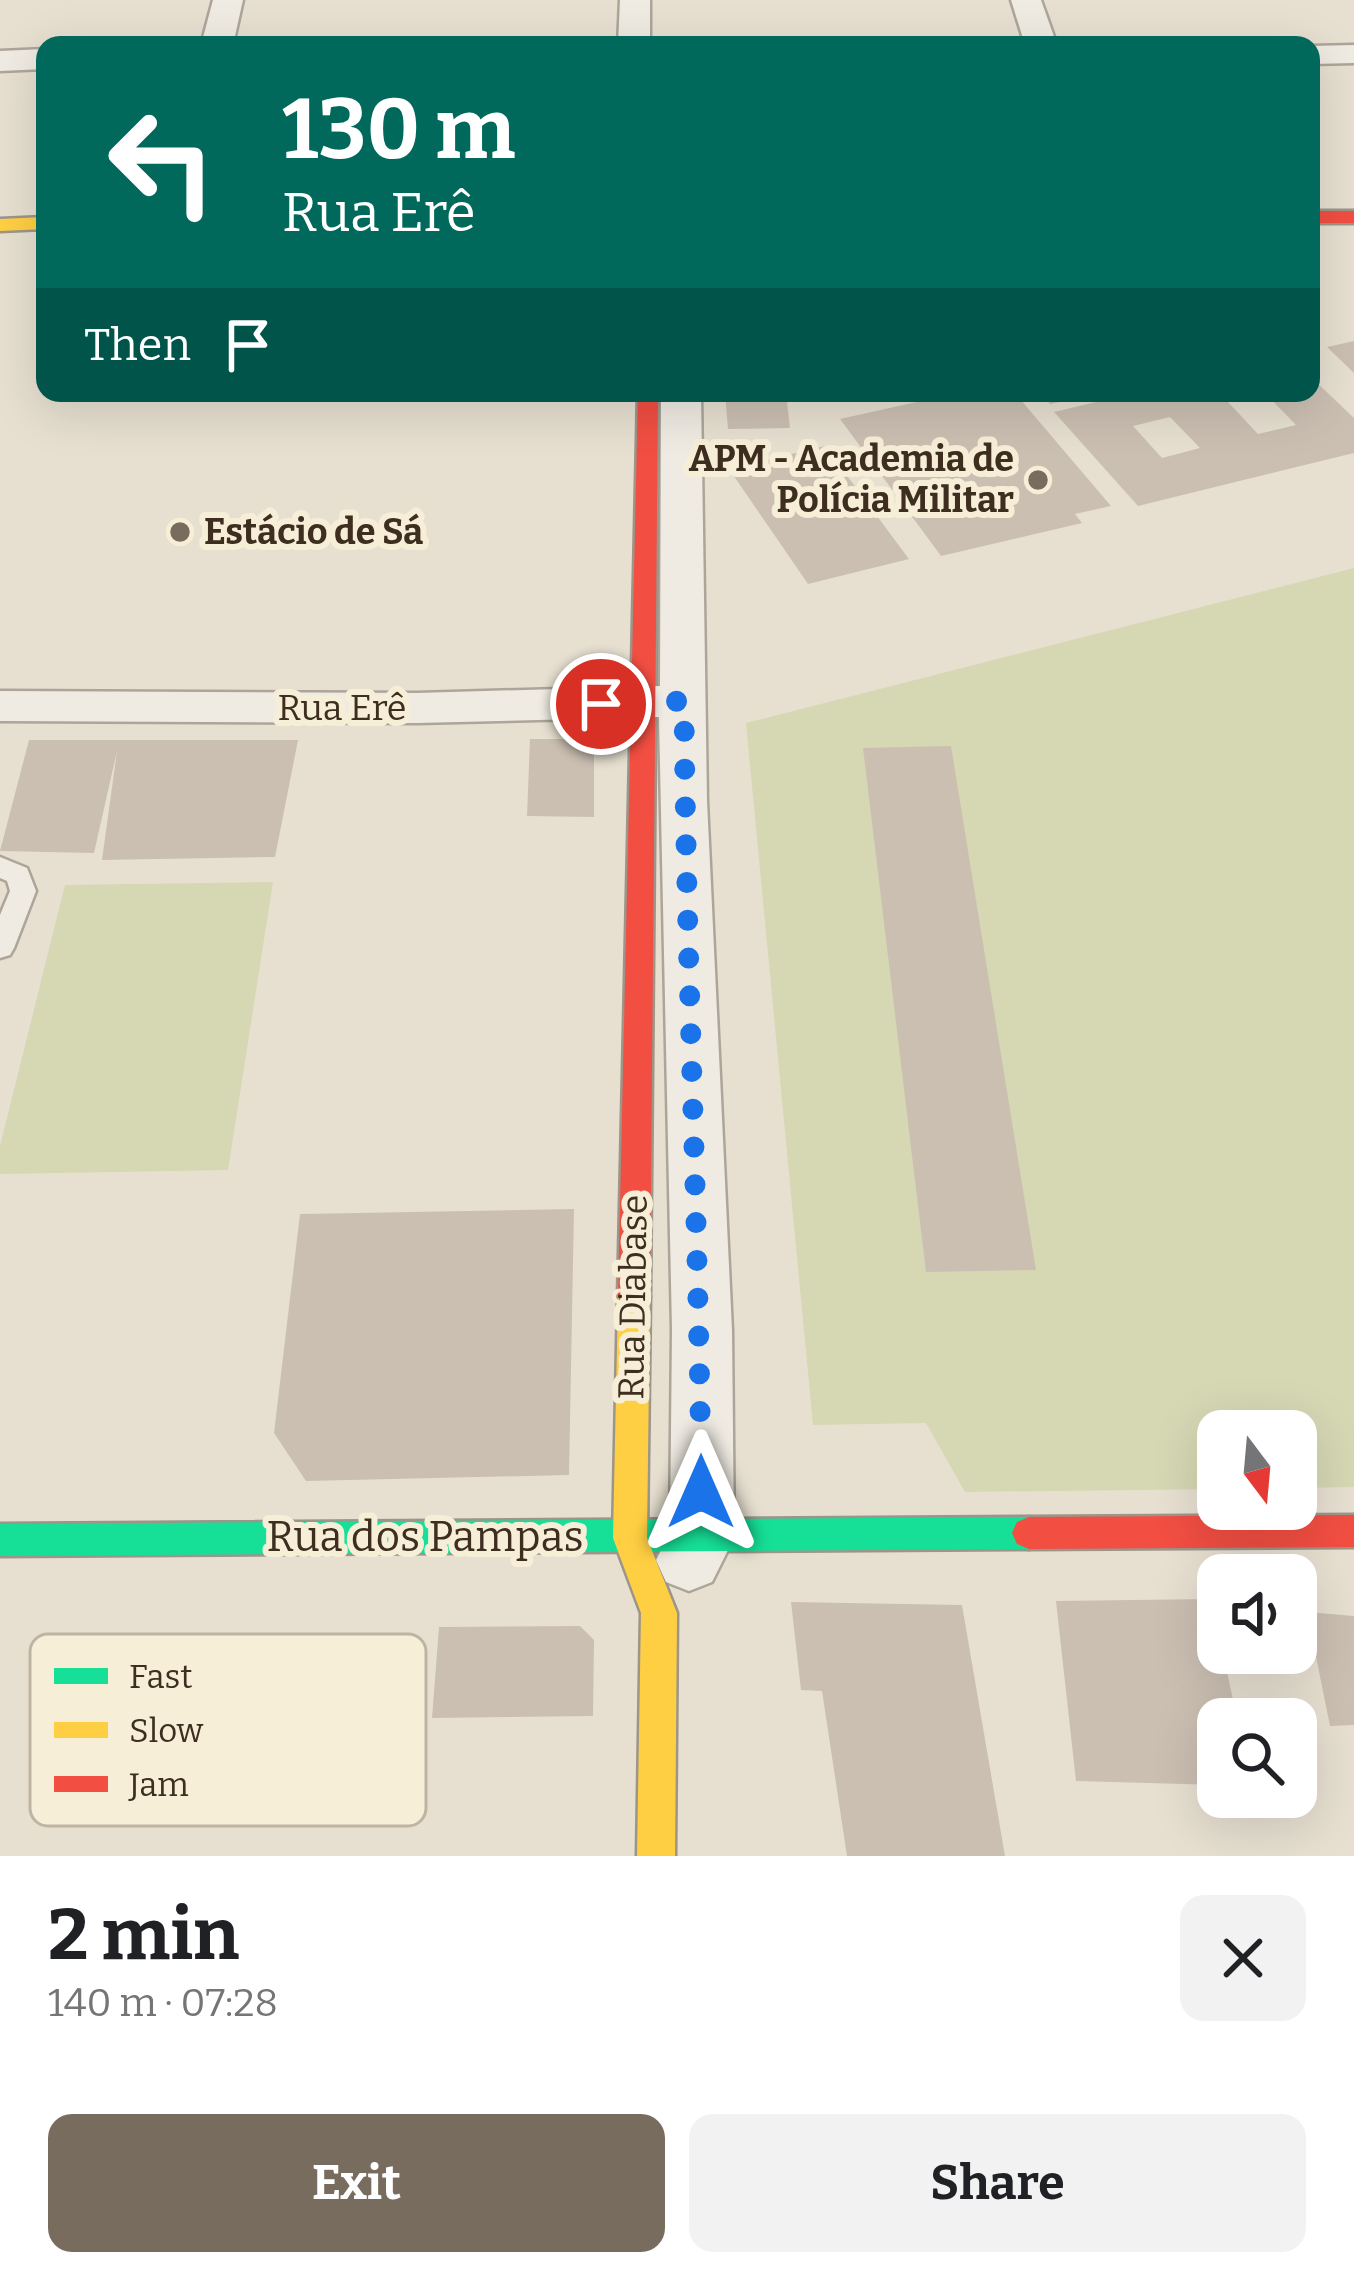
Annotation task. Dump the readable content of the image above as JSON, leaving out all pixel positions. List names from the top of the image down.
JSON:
{
  "streets": {
    "street": ["Rua Erê", "Rua Diabase", "Rua dos Pampas"]
  },
  "crossings": [
    ["Rua Erê", "Rua Diabase"],
    ["Rua Diabase", "Rua dos Pampas"]
  ],
  "places": ["APM - Academia de Polícia Militar", "Estácio de Sá"],
  "legend": ["Fast", "Slow", "Jam"],
  "north": "bottom",
  "page": {
    "turn": ["130 m", "Rua Erê"],
    "then": "Then",
    "heading": ["2 min", "140 m · 07:28"],
    "buttons": ["Exit", "Share"]
  }
}
